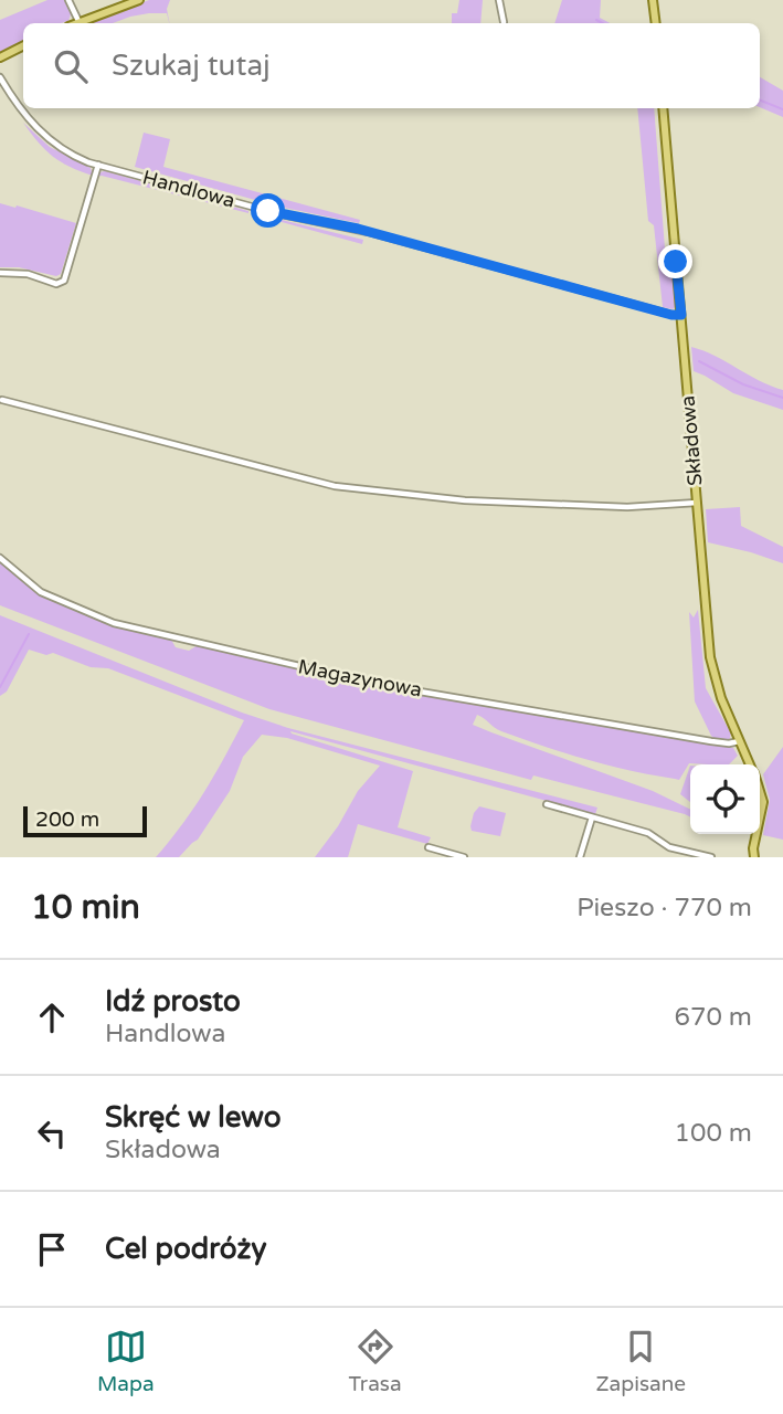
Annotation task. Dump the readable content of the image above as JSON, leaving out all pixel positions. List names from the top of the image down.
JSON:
{
  "streets": {
    "main road": ["Składowa"],
    "street": ["Handlowa", "Magazynowa"]
  },
  "crossings": [
    ["Handlowa", "Składowa"],
    ["Składowa", "Magazynowa"]
  ],
  "scale_bar": "200 m",
  "page": {
    "search": "Szukaj tutaj",
    "scale": "200 m",
    "heading": ["10 min", "Pieszo · 770 m"],
    "list": [
      ["Idź prosto", "Handlowa", "670 m"],
      ["Skręć w lewo", "Składowa", "100 m"],
      "Cel podróży"
    ],
    "nav": ["Mapa", "Trasa", "Zapisane"]
  }
}
